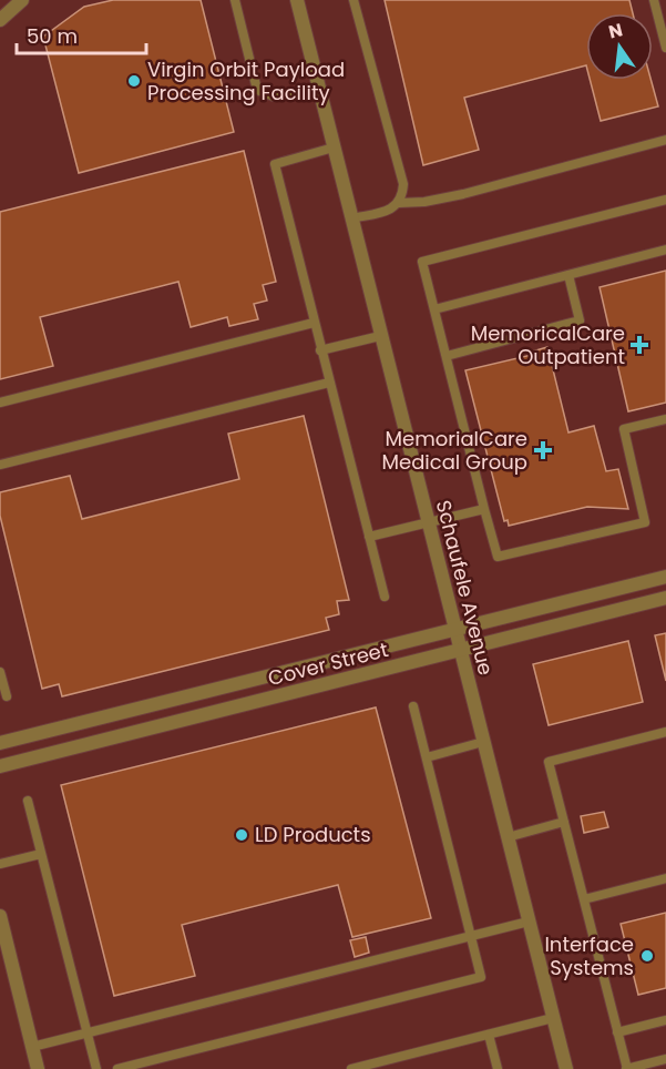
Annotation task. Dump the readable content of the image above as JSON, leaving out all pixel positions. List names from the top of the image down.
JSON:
{
  "streets": {
    "street": ["Schaufele Avenue", "Cover Street"]
  },
  "crossings": [
    ["Schaufele Avenue", "Cover Street"]
  ],
  "places": {
    "other": ["Virgin Orbit Payload Processing Facility", "LD Products", "Interface Systems"],
    "health": ["MemoricalCare Outpatient", "MemorialCare Medical Group"]
  },
  "scale_bar": "50 m",
  "north": "top"
}
